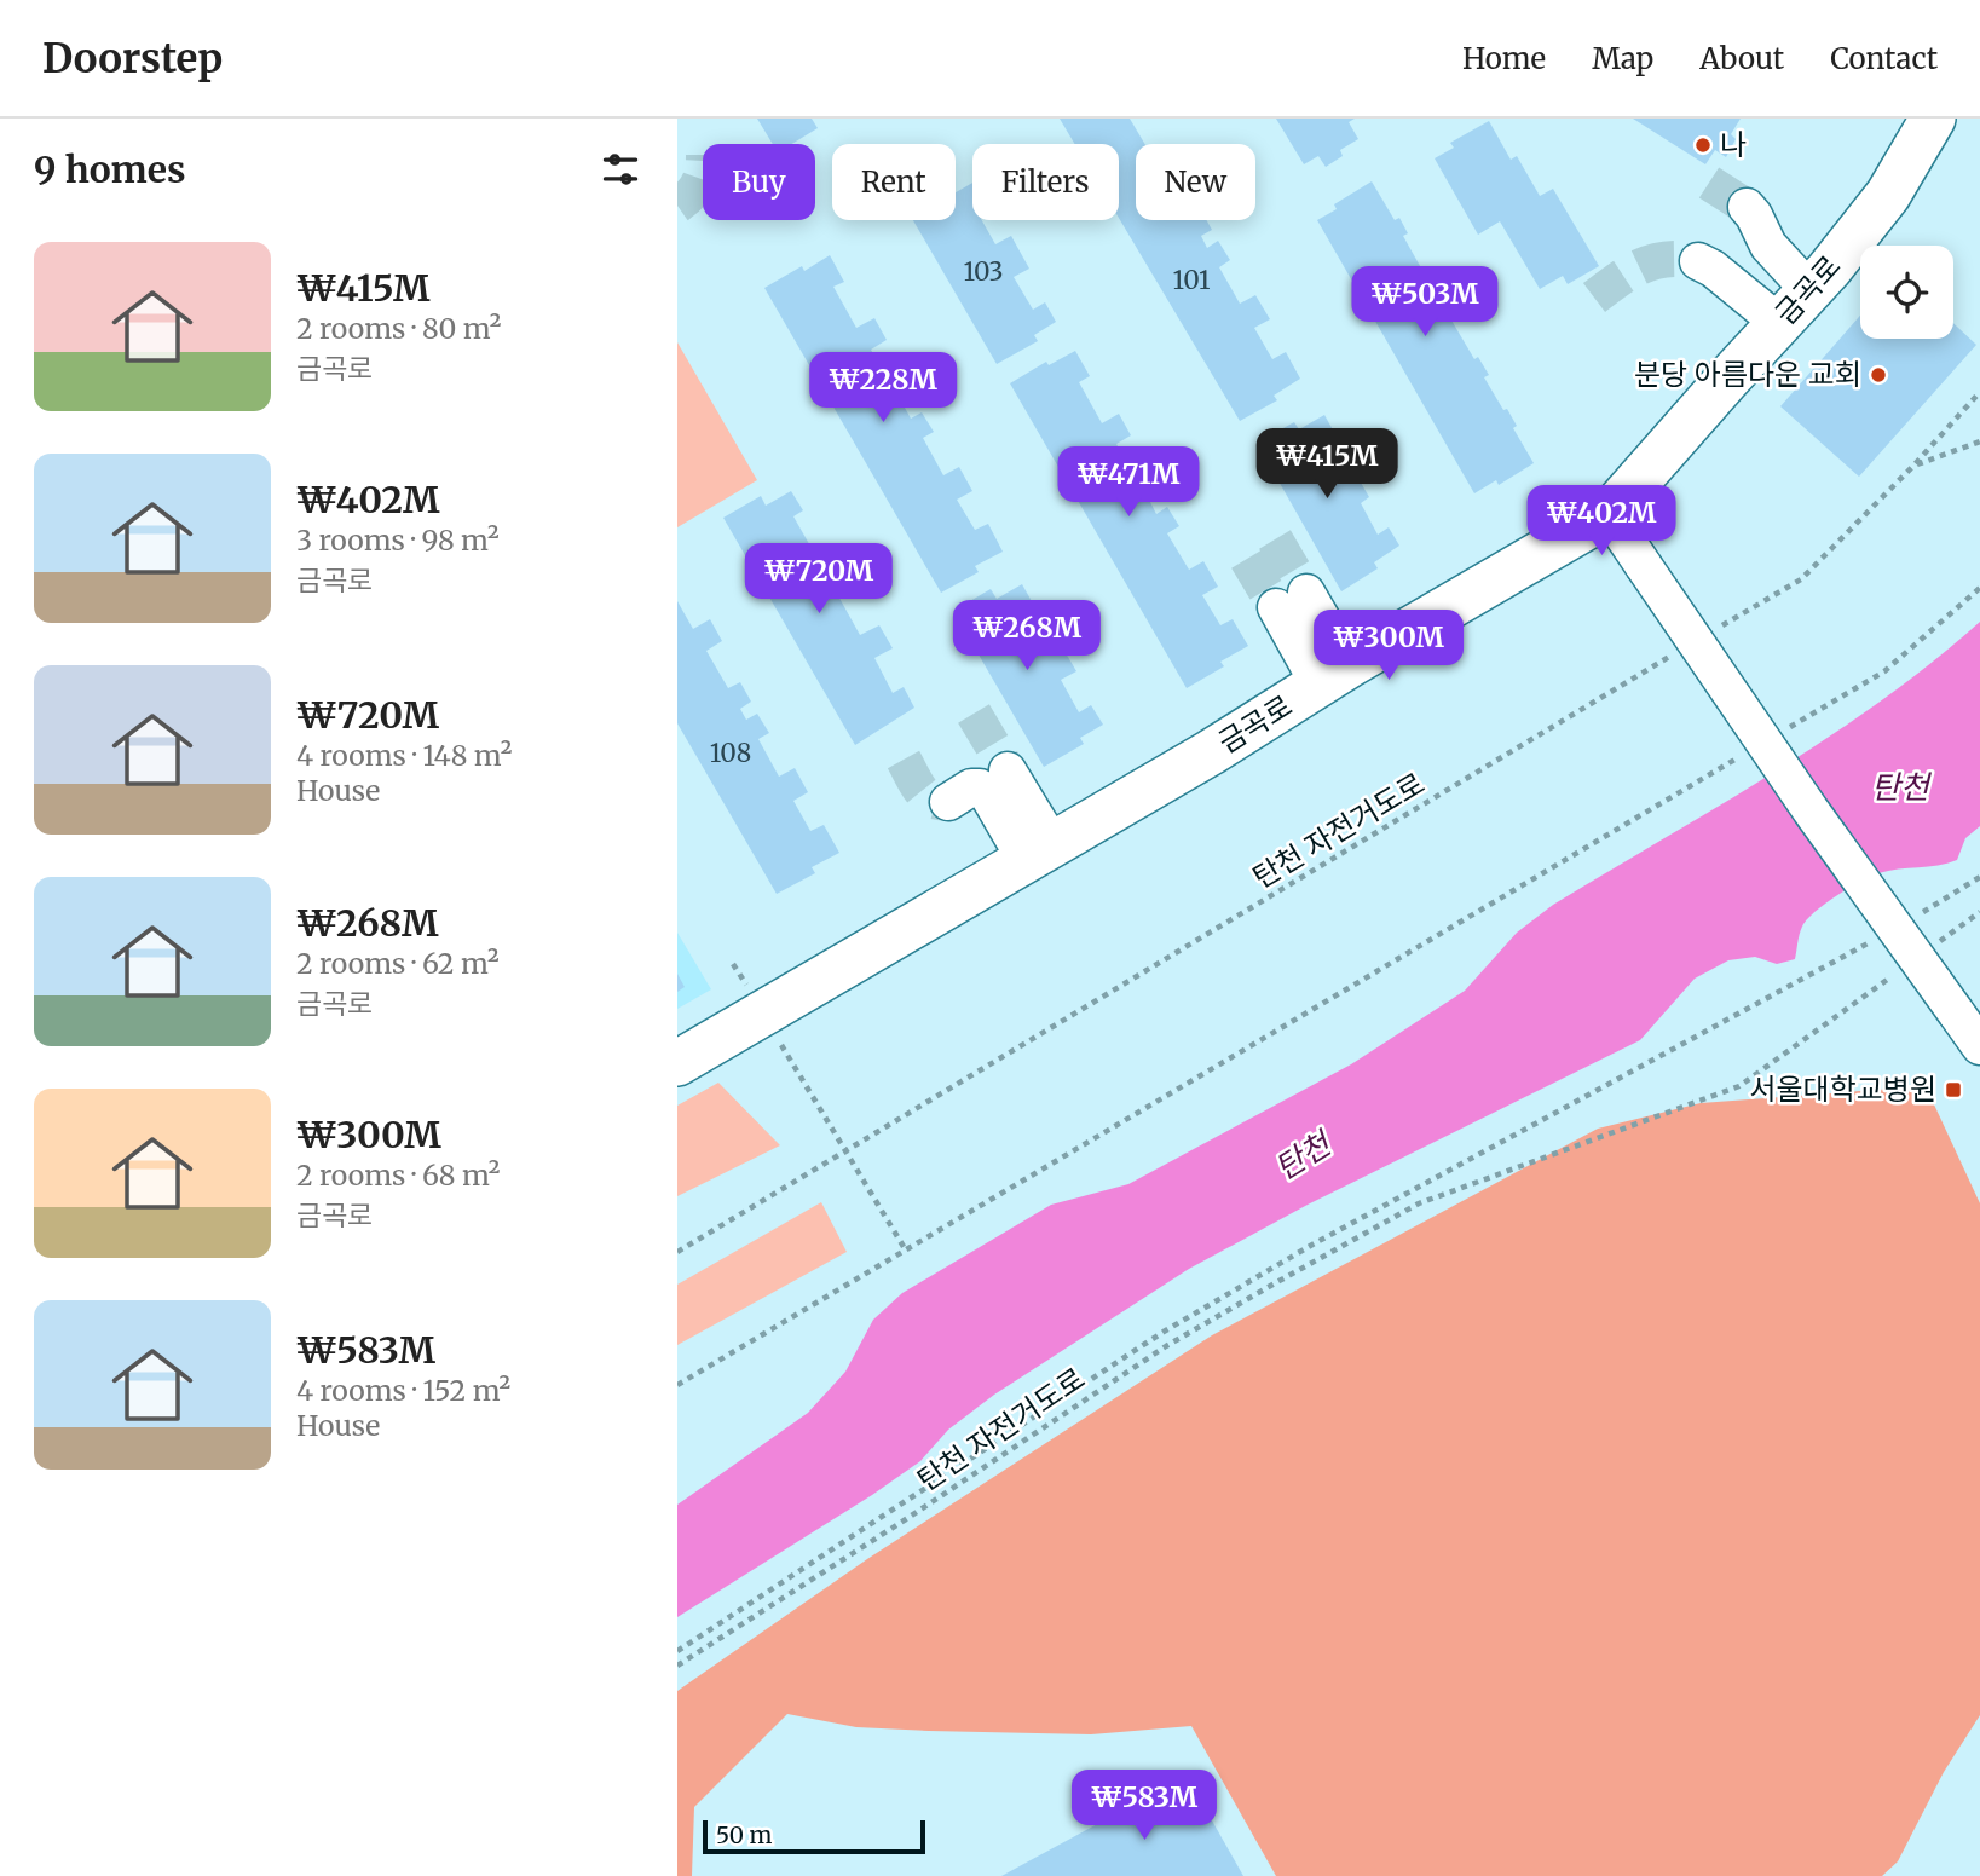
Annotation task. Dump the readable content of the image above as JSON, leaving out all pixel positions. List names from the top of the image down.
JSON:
{
  "streets": {
    "main road": ["금곡로"],
    "path": ["탄천 자전거도로"]
  },
  "water": ["탄천"],
  "places": {
    "other": ["나", "분당 아름다운 교회"],
    "transit": ["서울대학교병원"]
  },
  "house_numbers": ["103", "101", "108"],
  "scale_bar": "50 m",
  "page": {
    "header": "Doorstep",
    "nav": [
      "Home",
      "Map",
      "About",
      "Contact"
    ],
    "heading": "9 homes",
    "chip": [
      "Buy",
      "Rent",
      "Filters",
      "New"
    ],
    "list": [
      {
        "name": "₩415M",
        "note": "2 rooms · 80 m² · 금곡로"
      },
      {
        "name": "₩402M",
        "note": "3 rooms · 98 m² · 금곡로"
      },
      {
        "name": "₩720M",
        "note": "4 rooms · 148 m² · House"
      },
      {
        "name": "₩268M",
        "note": "2 rooms · 62 m² · 금곡로"
      },
      {
        "name": "₩300M",
        "note": "2 rooms · 68 m² · 금곡로"
      },
      {
        "name": "₩583M",
        "note": "4 rooms · 152 m² · House"
      }
    ],
    "price": [
      "₩503M",
      "₩228M",
      "₩415M",
      "₩471M",
      "₩402M",
      "₩720M",
      "₩268M",
      "₩300M",
      "₩583M"
    ],
    "scale": "50 m"
  }
}
